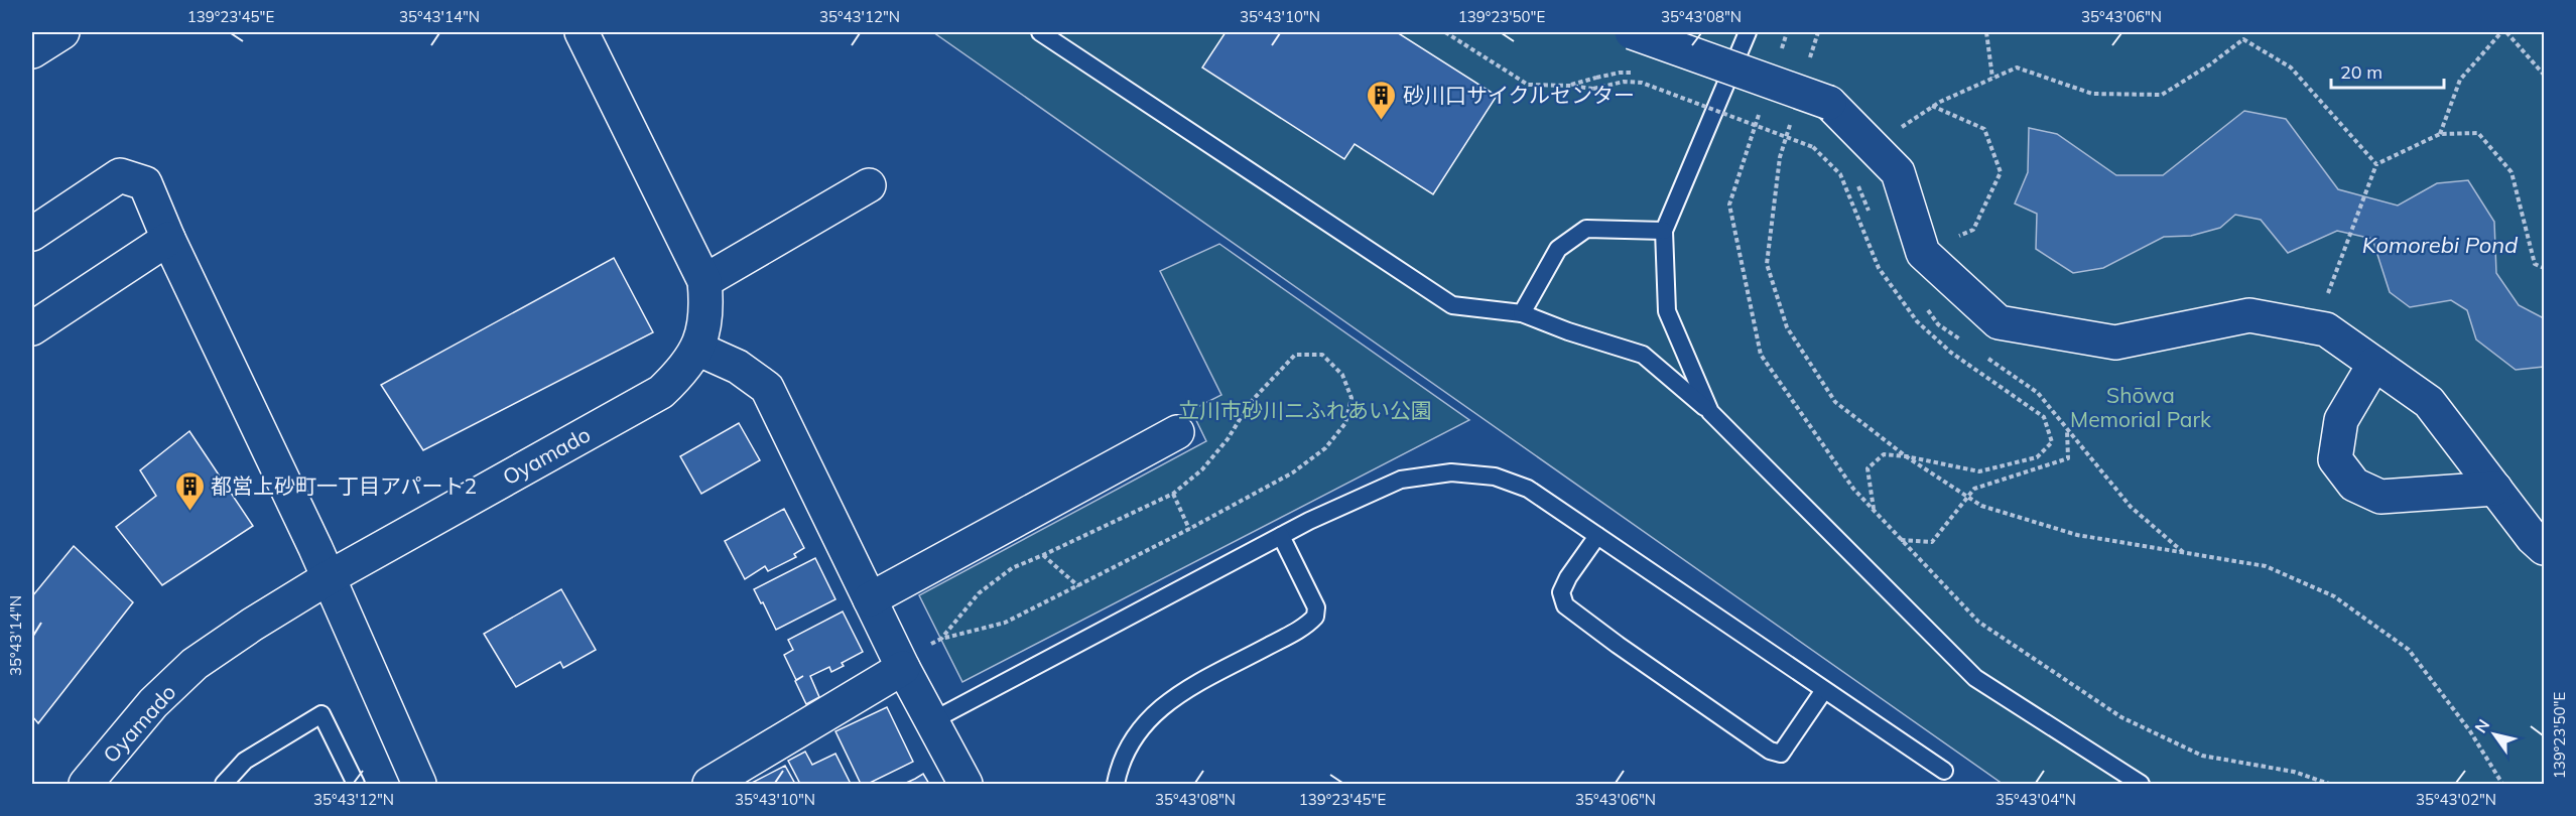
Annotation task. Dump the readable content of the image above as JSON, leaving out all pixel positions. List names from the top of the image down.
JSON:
{
  "streets": {
    "street": ["Oyamado"]
  },
  "water": ["Komorebi Pond"],
  "parks": ["Shōwa Memorial Park", "立川市砂川ニふれあい公園"],
  "places": {
    "building": ["砂川口サイクルセンター", "都営上砂町一丁目アパート2"]
  },
  "scale_bar": "20 m",
  "north": "top left",
  "coordinates": [
    "139°23'45\"E",
    "35°43'14\"N",
    "35°43'12\"N",
    "35°43'10\"N",
    "139°23'50\"E",
    "35°43'08\"N",
    "35°43'06\"N",
    "35°43'04\"N",
    "35°43'02\"N"
  ]
}
